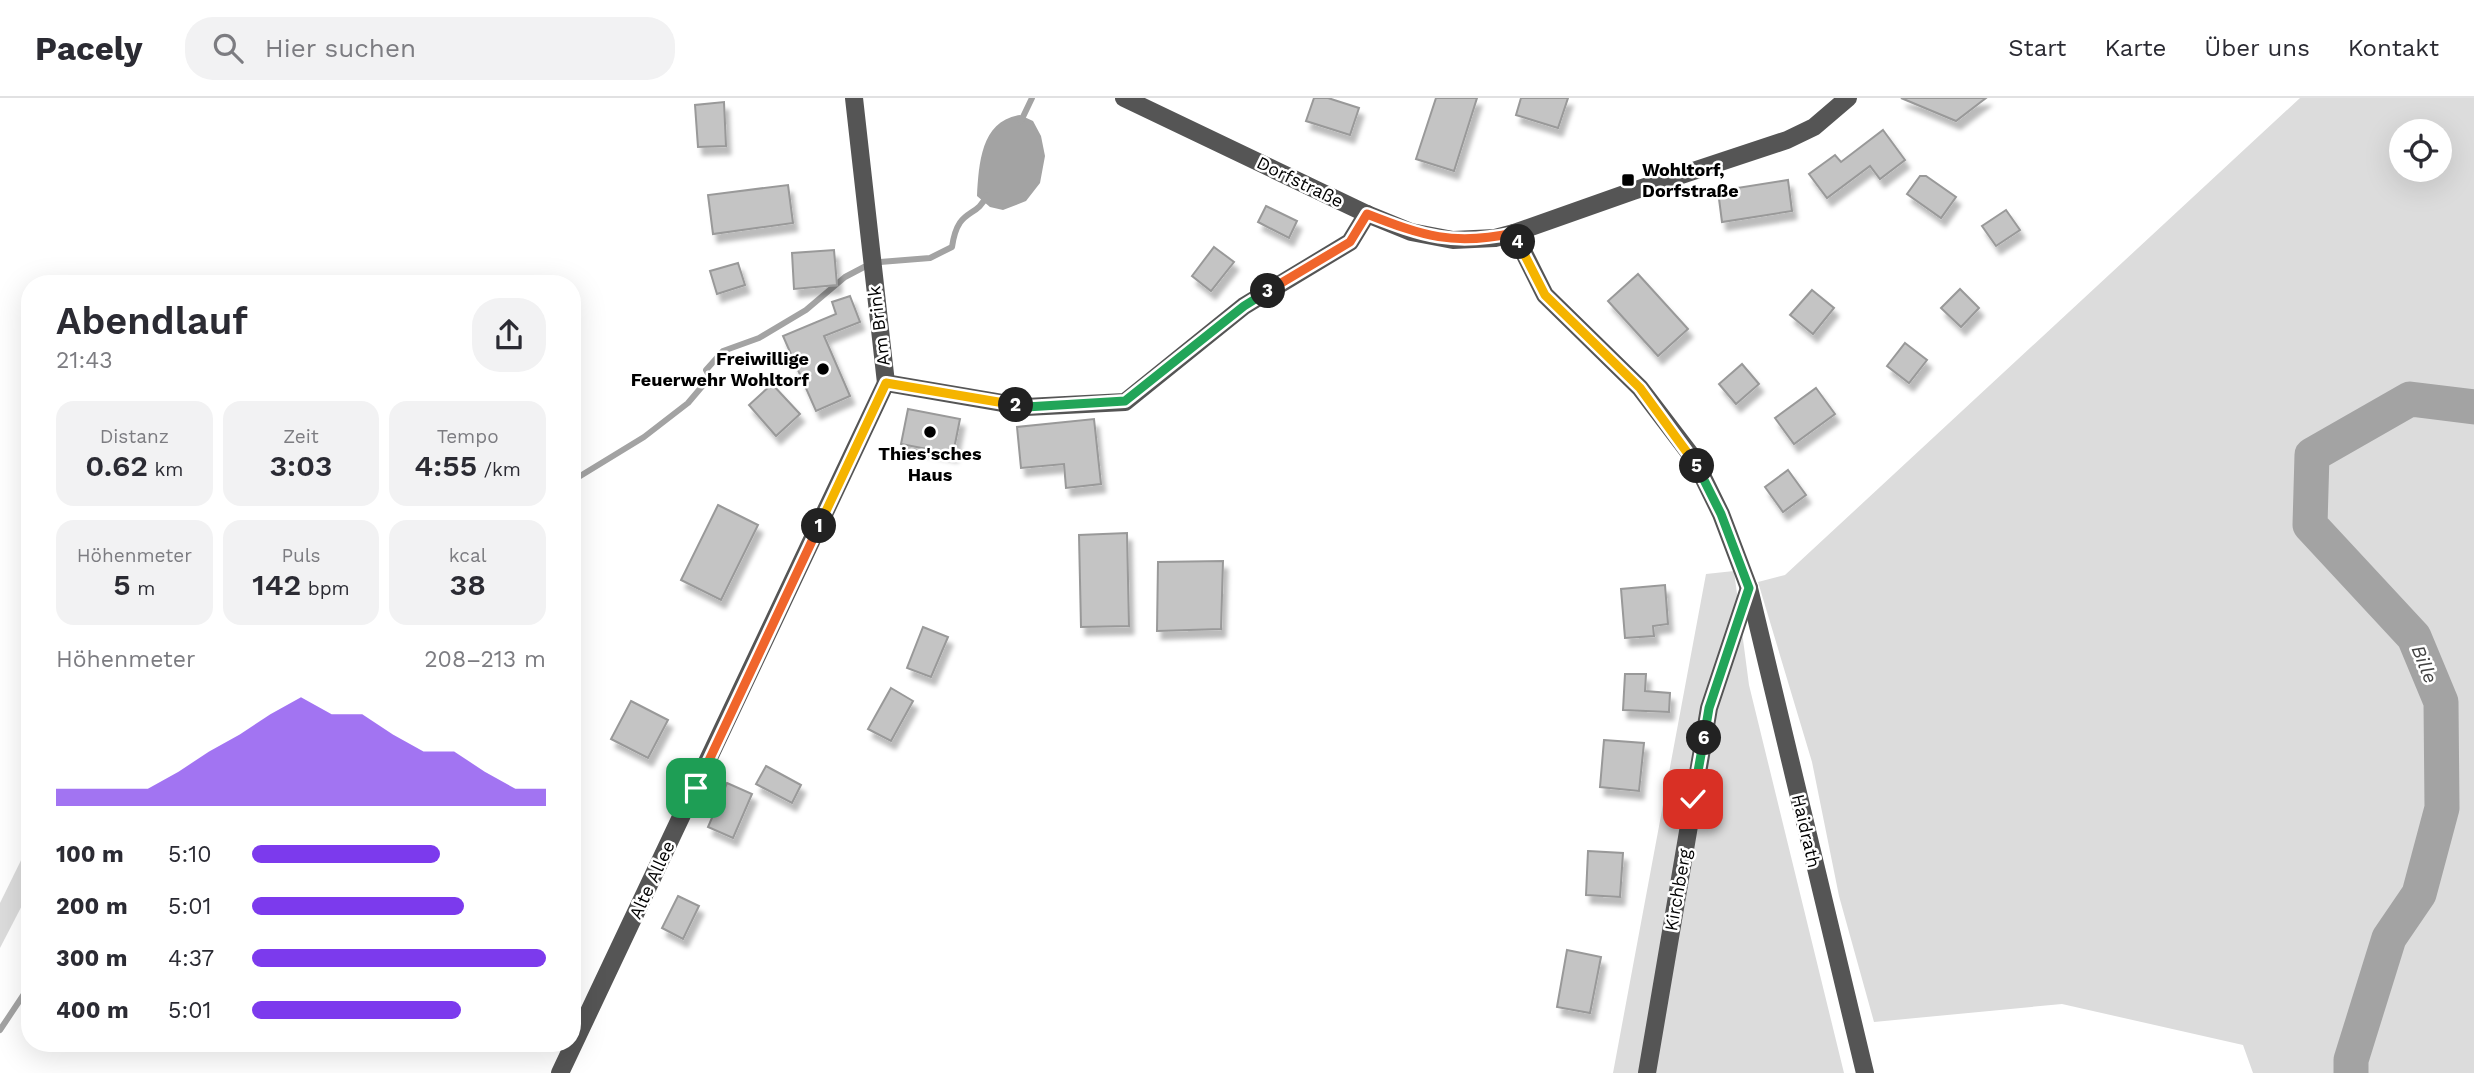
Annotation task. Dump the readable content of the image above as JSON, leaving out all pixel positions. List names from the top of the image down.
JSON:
{
  "streets": {
    "street": [
      "Dorfstraße",
      "Am Brink",
      "Haidrath",
      "Alte Allee",
      "Kirchberg"
    ]
  },
  "crossings": [
    ["Dorfstraße", "Am Brink"],
    ["Am Brink", "Alte Allee"],
    ["Haidrath", "Kirchberg"]
  ],
  "water": ["Bille"],
  "places": {
    "transit": ["Wohltorf, Dorfstraße"],
    "other": ["Freiwillige Feuerwehr Wohltorf", "Thies'sches Haus"]
  },
  "page": {
    "header": "Pacely",
    "search": "Hier suchen",
    "nav": [
      "Start",
      "Karte",
      "Über uns",
      "Kontakt"
    ],
    "pins": [
      "4",
      "3",
      "2",
      "5",
      "1",
      "6"
    ],
    "heading": ["Abendlauf", "21:43"],
    "stats": [
      ["Distanz", "0.62 km"],
      ["Zeit", "3:03"],
      ["Tempo", "4:55 /km"],
      ["Höhenmeter", "5 m"],
      ["Puls", "142 bpm"],
      ["kcal", "38"]
    ],
    "chart": ["Höhenmeter", "208–213 m"],
    "list": [
      {
        "name": "100 m",
        "note": "5:10"
      },
      {
        "name": "200 m",
        "note": "5:01"
      },
      {
        "name": "300 m",
        "note": "4:37"
      },
      {
        "name": "400 m",
        "note": "5:01"
      }
    ]
  }
}
